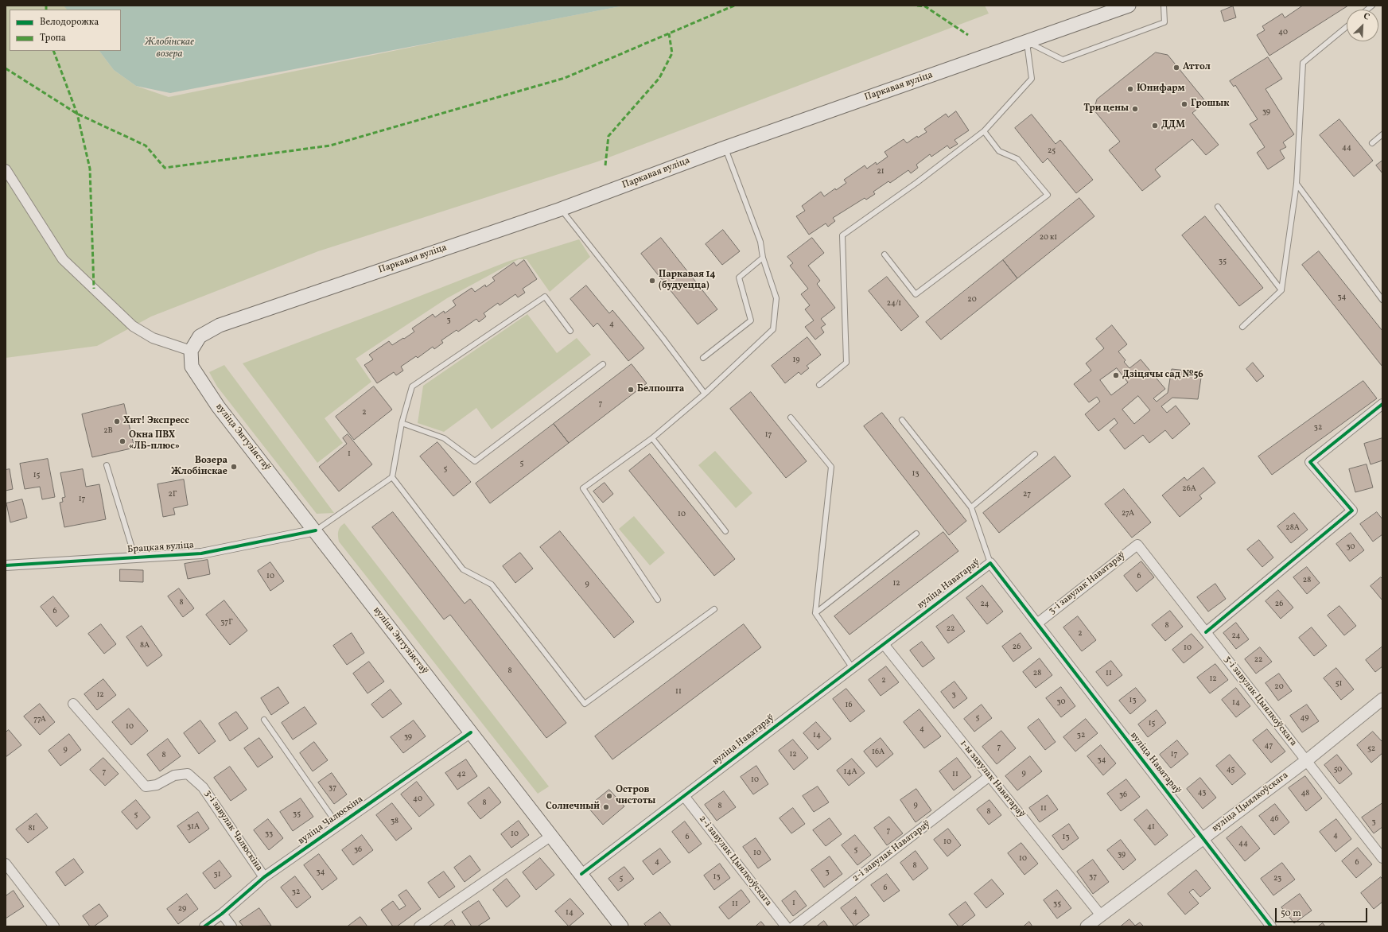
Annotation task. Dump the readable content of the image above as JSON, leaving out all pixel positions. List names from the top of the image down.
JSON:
{
  "streets": {
    "main road": ["Паркавая вуліца", "вуліца Энтузіястаў"],
    "street": [
      "Брацкая вуліца",
      "3-і завулак Наватараў",
      "вуліца Наватараў",
      "3-і завулак Цыялкоўскага",
      "1-ы завулак Наватараў",
      "вуліца Цыялкоўскага",
      "вуліца Чалюскіна",
      "3-і завулак Чалюскіна",
      "2-і завулак Наватараў",
      "2-і завулак Цыялкоўскага"
    ]
  },
  "crossings": [
    ["Паркавая вуліца", "вуліца Энтузіястаў"],
    ["вуліца Энтузіястаў", "Брацкая вуліца"],
    ["вуліца Энтузіястаў", "вуліца Наватараў"],
    ["вуліца Энтузіястаў", "вуліца Чалюскіна"],
    ["3-і завулак Наватараў", "вуліца Наватараў"],
    ["3-і завулак Наватараў", "3-і завулак Цыялкоўскага"],
    ["вуліца Наватараў", "1-ы завулак Наватараў"],
    ["вуліца Наватараў", "вуліца Цыялкоўскага"],
    ["вуліца Наватараў", "2-і завулак Цыялкоўскага"],
    ["3-і завулак Цыялкоўскага", "вуліца Цыялкоўскага"],
    ["1-ы завулак Наватараў", "вуліца Цыялкоўскага"],
    ["1-ы завулак Наватараў", "2-і завулак Наватараў"],
    ["вуліца Чалюскіна", "3-і завулак Чалюскіна"]
  ],
  "water": ["Жлобінскае возера"],
  "places": [
    "Аттол",
    "Юнифарм",
    "Грошык",
    "Три цены",
    "ДДМ",
    "Паркавая 14 (будуецца)",
    "Дзіцячы сад №56",
    "Белпошта",
    "Хит! Экспресс",
    "Окна ПВХ «ЛБ-плюс»",
    "Возера Жлобінскае",
    "Остров чистоты",
    "Солнечный"
  ],
  "house_numbers": [
    "40",
    "39",
    "44",
    "25",
    "21",
    "20 к1",
    "35",
    "34",
    "20",
    "24/1",
    "3",
    "4",
    "19",
    "7",
    "2",
    "32",
    "2В",
    "17",
    "1",
    "5",
    "5",
    "13",
    "15",
    "26А",
    "2Г",
    "27",
    "17",
    "27А",
    "10",
    "28А",
    "30",
    "10",
    "6",
    "28",
    "12",
    "9",
    "8",
    "24",
    "26",
    "6",
    "37Г",
    "8",
    "22",
    "2",
    "24",
    "8А",
    "26",
    "10",
    "22",
    "8",
    "28",
    "11",
    "12",
    "2",
    "51",
    "20",
    "11",
    "12",
    "3",
    "13",
    "30",
    "14",
    "16",
    "5",
    "49",
    "77А",
    "15",
    "10",
    "4",
    "14",
    "32",
    "39",
    "47",
    "7",
    "52",
    "9",
    "16А",
    "12",
    "17",
    "8",
    "34",
    "45",
    "50",
    "7",
    "14А",
    "9",
    "42",
    "11",
    "10",
    "37",
    "43",
    "48",
    "36",
    "40",
    "8",
    "9",
    "8",
    "11",
    "8",
    "35",
    "5",
    "46",
    "38",
    "3",
    "31А",
    "41",
    "81",
    "7",
    "33",
    "10",
    "4",
    "6",
    "13",
    "10",
    "44",
    "36",
    "5",
    "10",
    "39",
    "10",
    "4",
    "6",
    "8",
    "34",
    "3",
    "31",
    "13",
    "37",
    "5",
    "23",
    "6",
    "32",
    "1",
    "11",
    "35",
    "29",
    "4",
    "14"
  ],
  "legend": ["Велодорожка", "Тропа"],
  "scale_bar": "50 m",
  "north": "top right"
}
